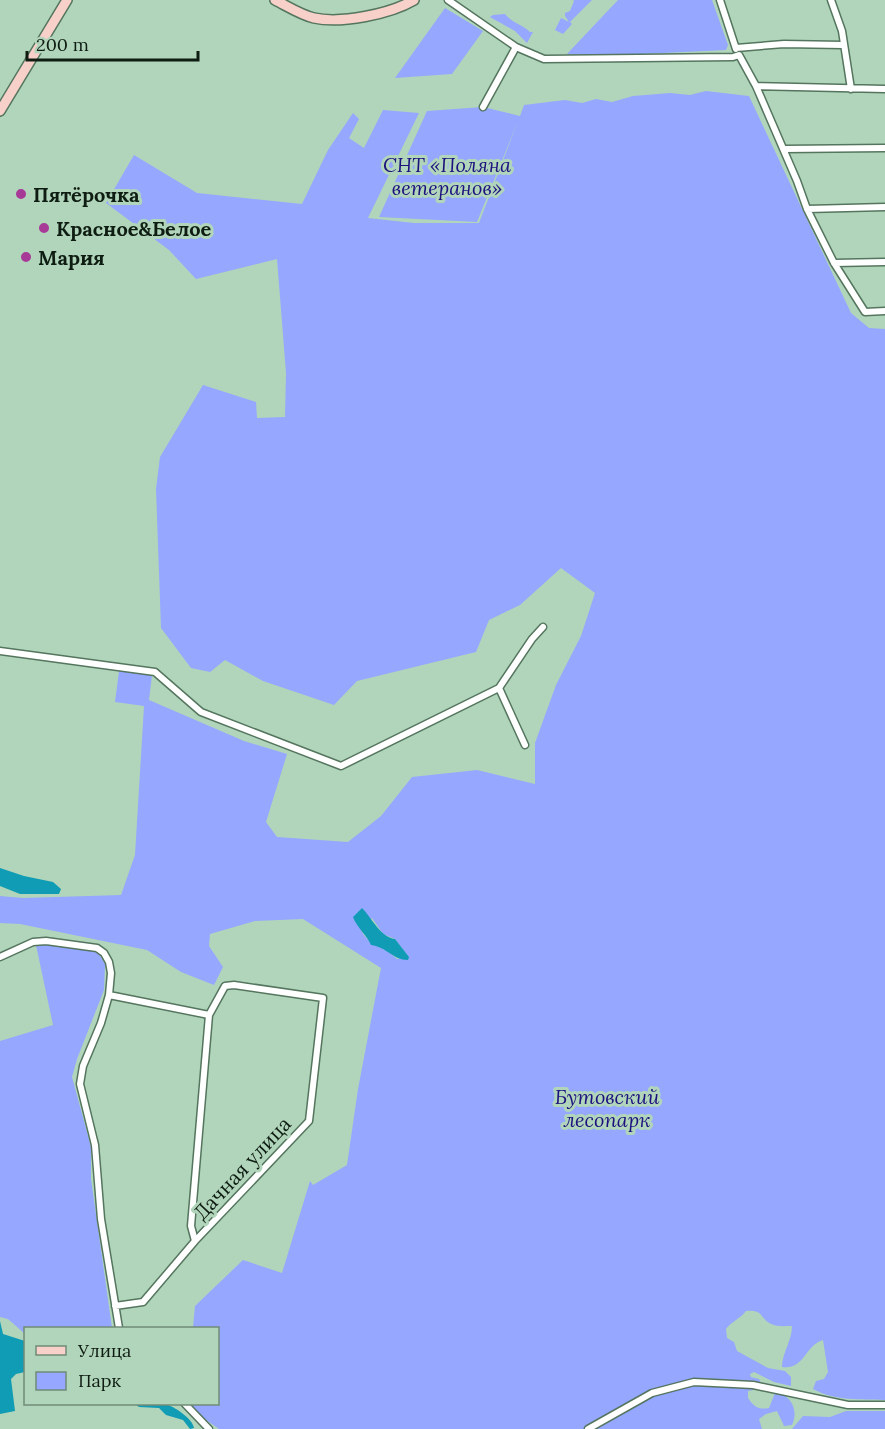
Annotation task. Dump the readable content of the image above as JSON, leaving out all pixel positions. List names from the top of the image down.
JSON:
{
  "streets": {
    "street": ["Дачная улица"]
  },
  "parks": ["СНТ «Поляна ветеранов»", "Бутовский лесопарк"],
  "places": ["Пятёрочка", "Красное&Белое", "Мария"],
  "legend": ["Улица", "Парк"],
  "scale_bar": "200 m"
}
